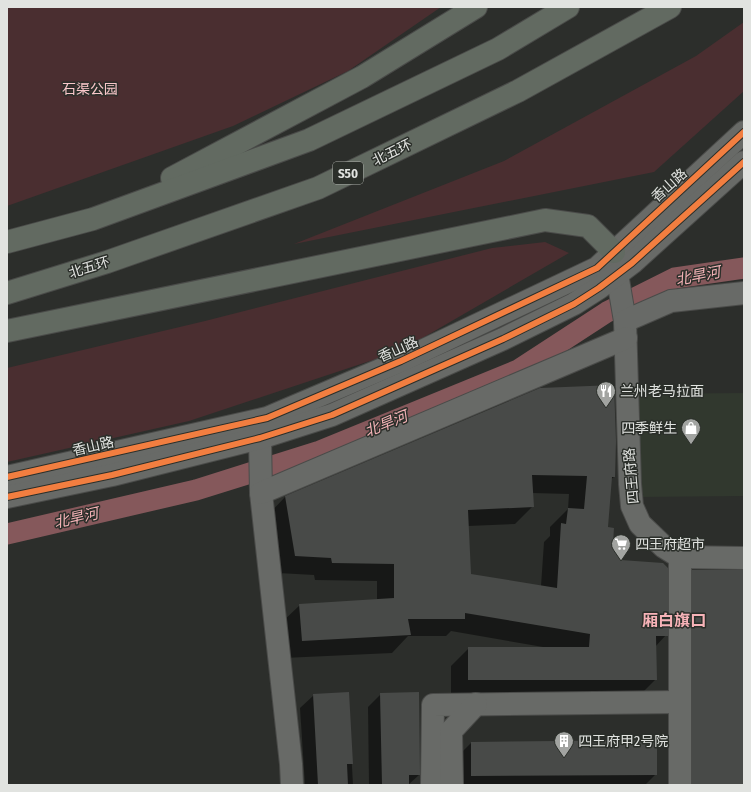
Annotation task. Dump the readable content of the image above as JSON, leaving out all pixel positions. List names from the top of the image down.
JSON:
{
  "streets": {
    "highway": ["北五环", "S50"],
    "street": ["香山路", "四王府路"]
  },
  "crossings": [
    ["香山路", "四王府路"]
  ],
  "districts": ["厢白旗口"],
  "water": ["北旱河"],
  "parks": ["石渠公园"],
  "places": {
    "restaurant": ["兰州老马拉面"],
    "shop": ["四季鲜生"],
    "supermarket": ["四王府超市"],
    "building": ["四王府甲2号院"]
  }
}
